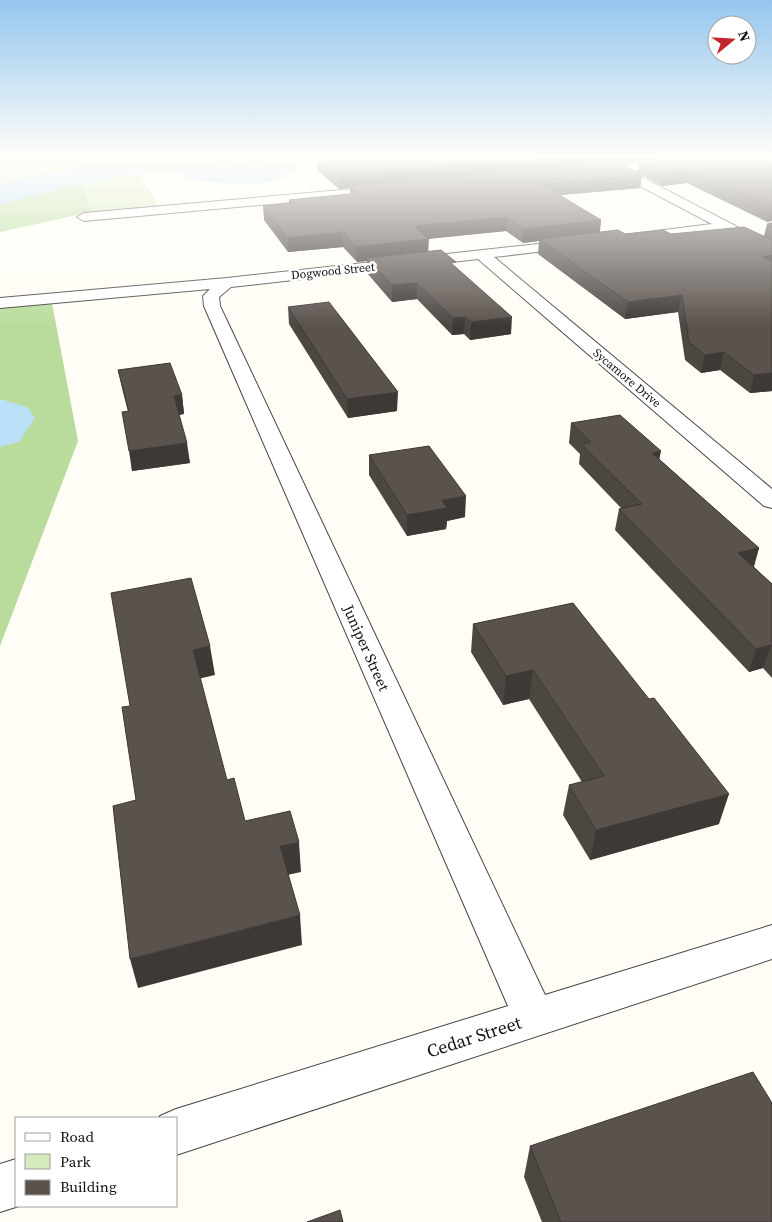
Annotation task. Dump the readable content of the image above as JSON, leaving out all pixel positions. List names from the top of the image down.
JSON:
{
  "streets": {
    "street": [
      "Dogwood Street",
      "Sycamore Drive",
      "Juniper Street",
      "Cedar Street"
    ]
  },
  "crossings": [
    ["Dogwood Street", "Sycamore Drive"],
    ["Dogwood Street", "Juniper Street"],
    ["Juniper Street", "Cedar Street"]
  ],
  "legend": ["Road", "Park", "Building"],
  "north": "right"
}
